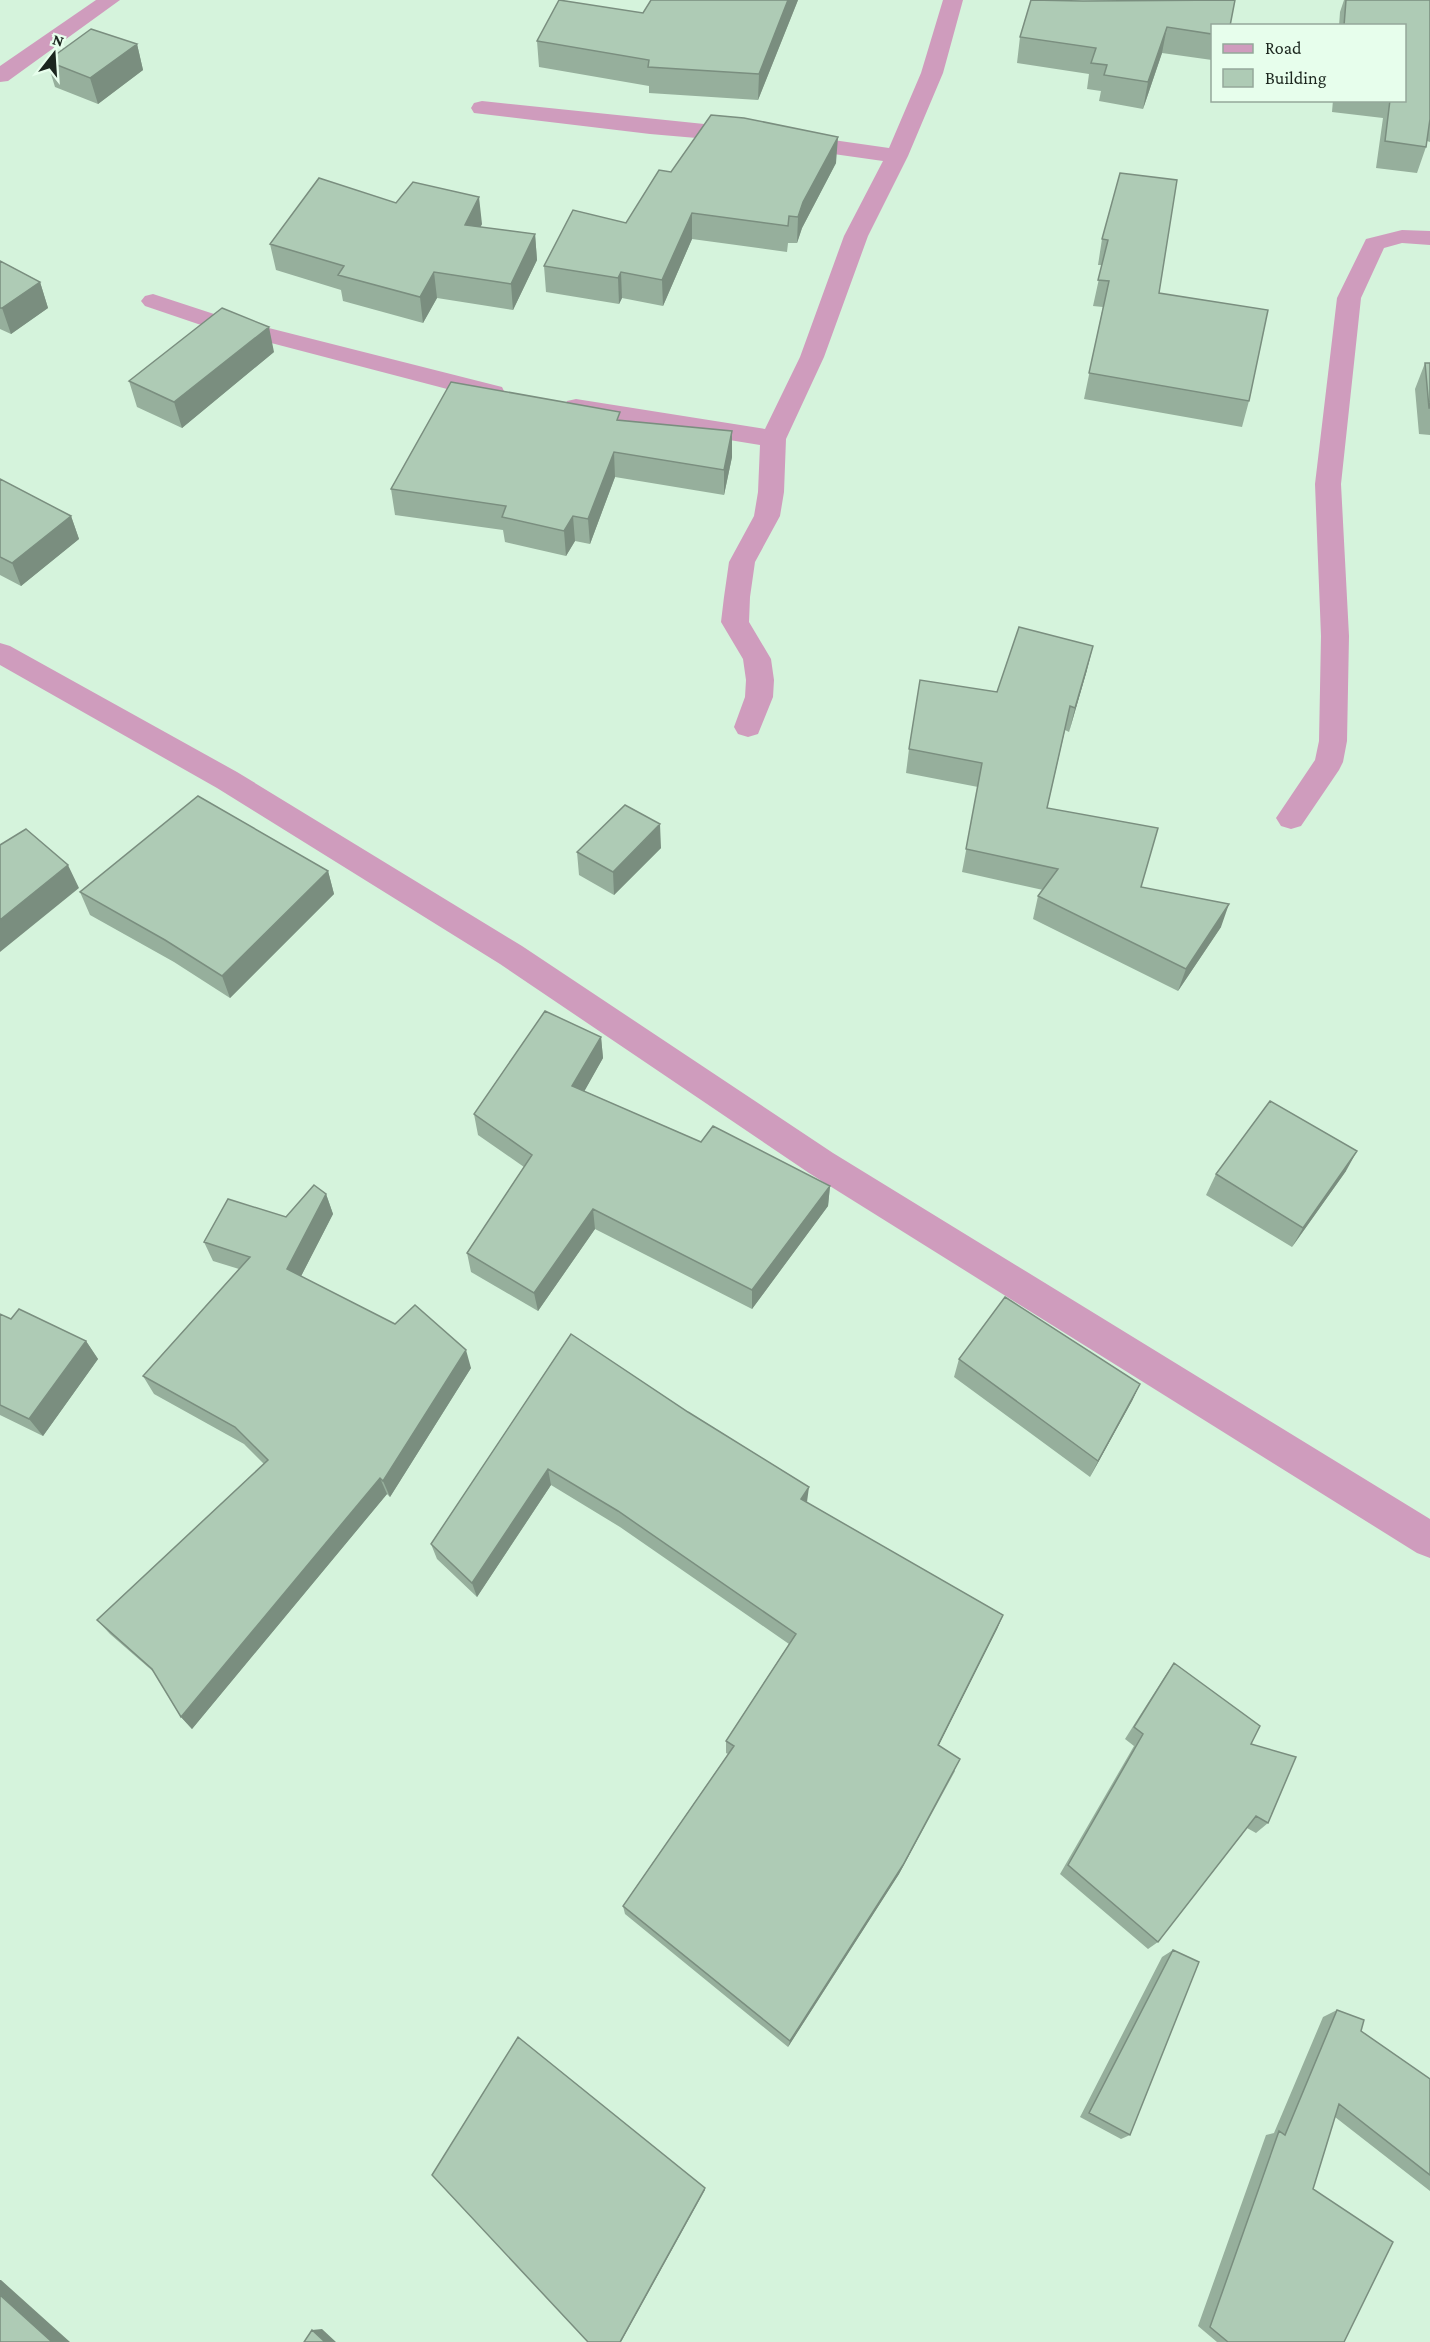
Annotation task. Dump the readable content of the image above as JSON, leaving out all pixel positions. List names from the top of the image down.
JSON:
{
  "legend": ["Road", "Building"],
  "north": "top"
}
